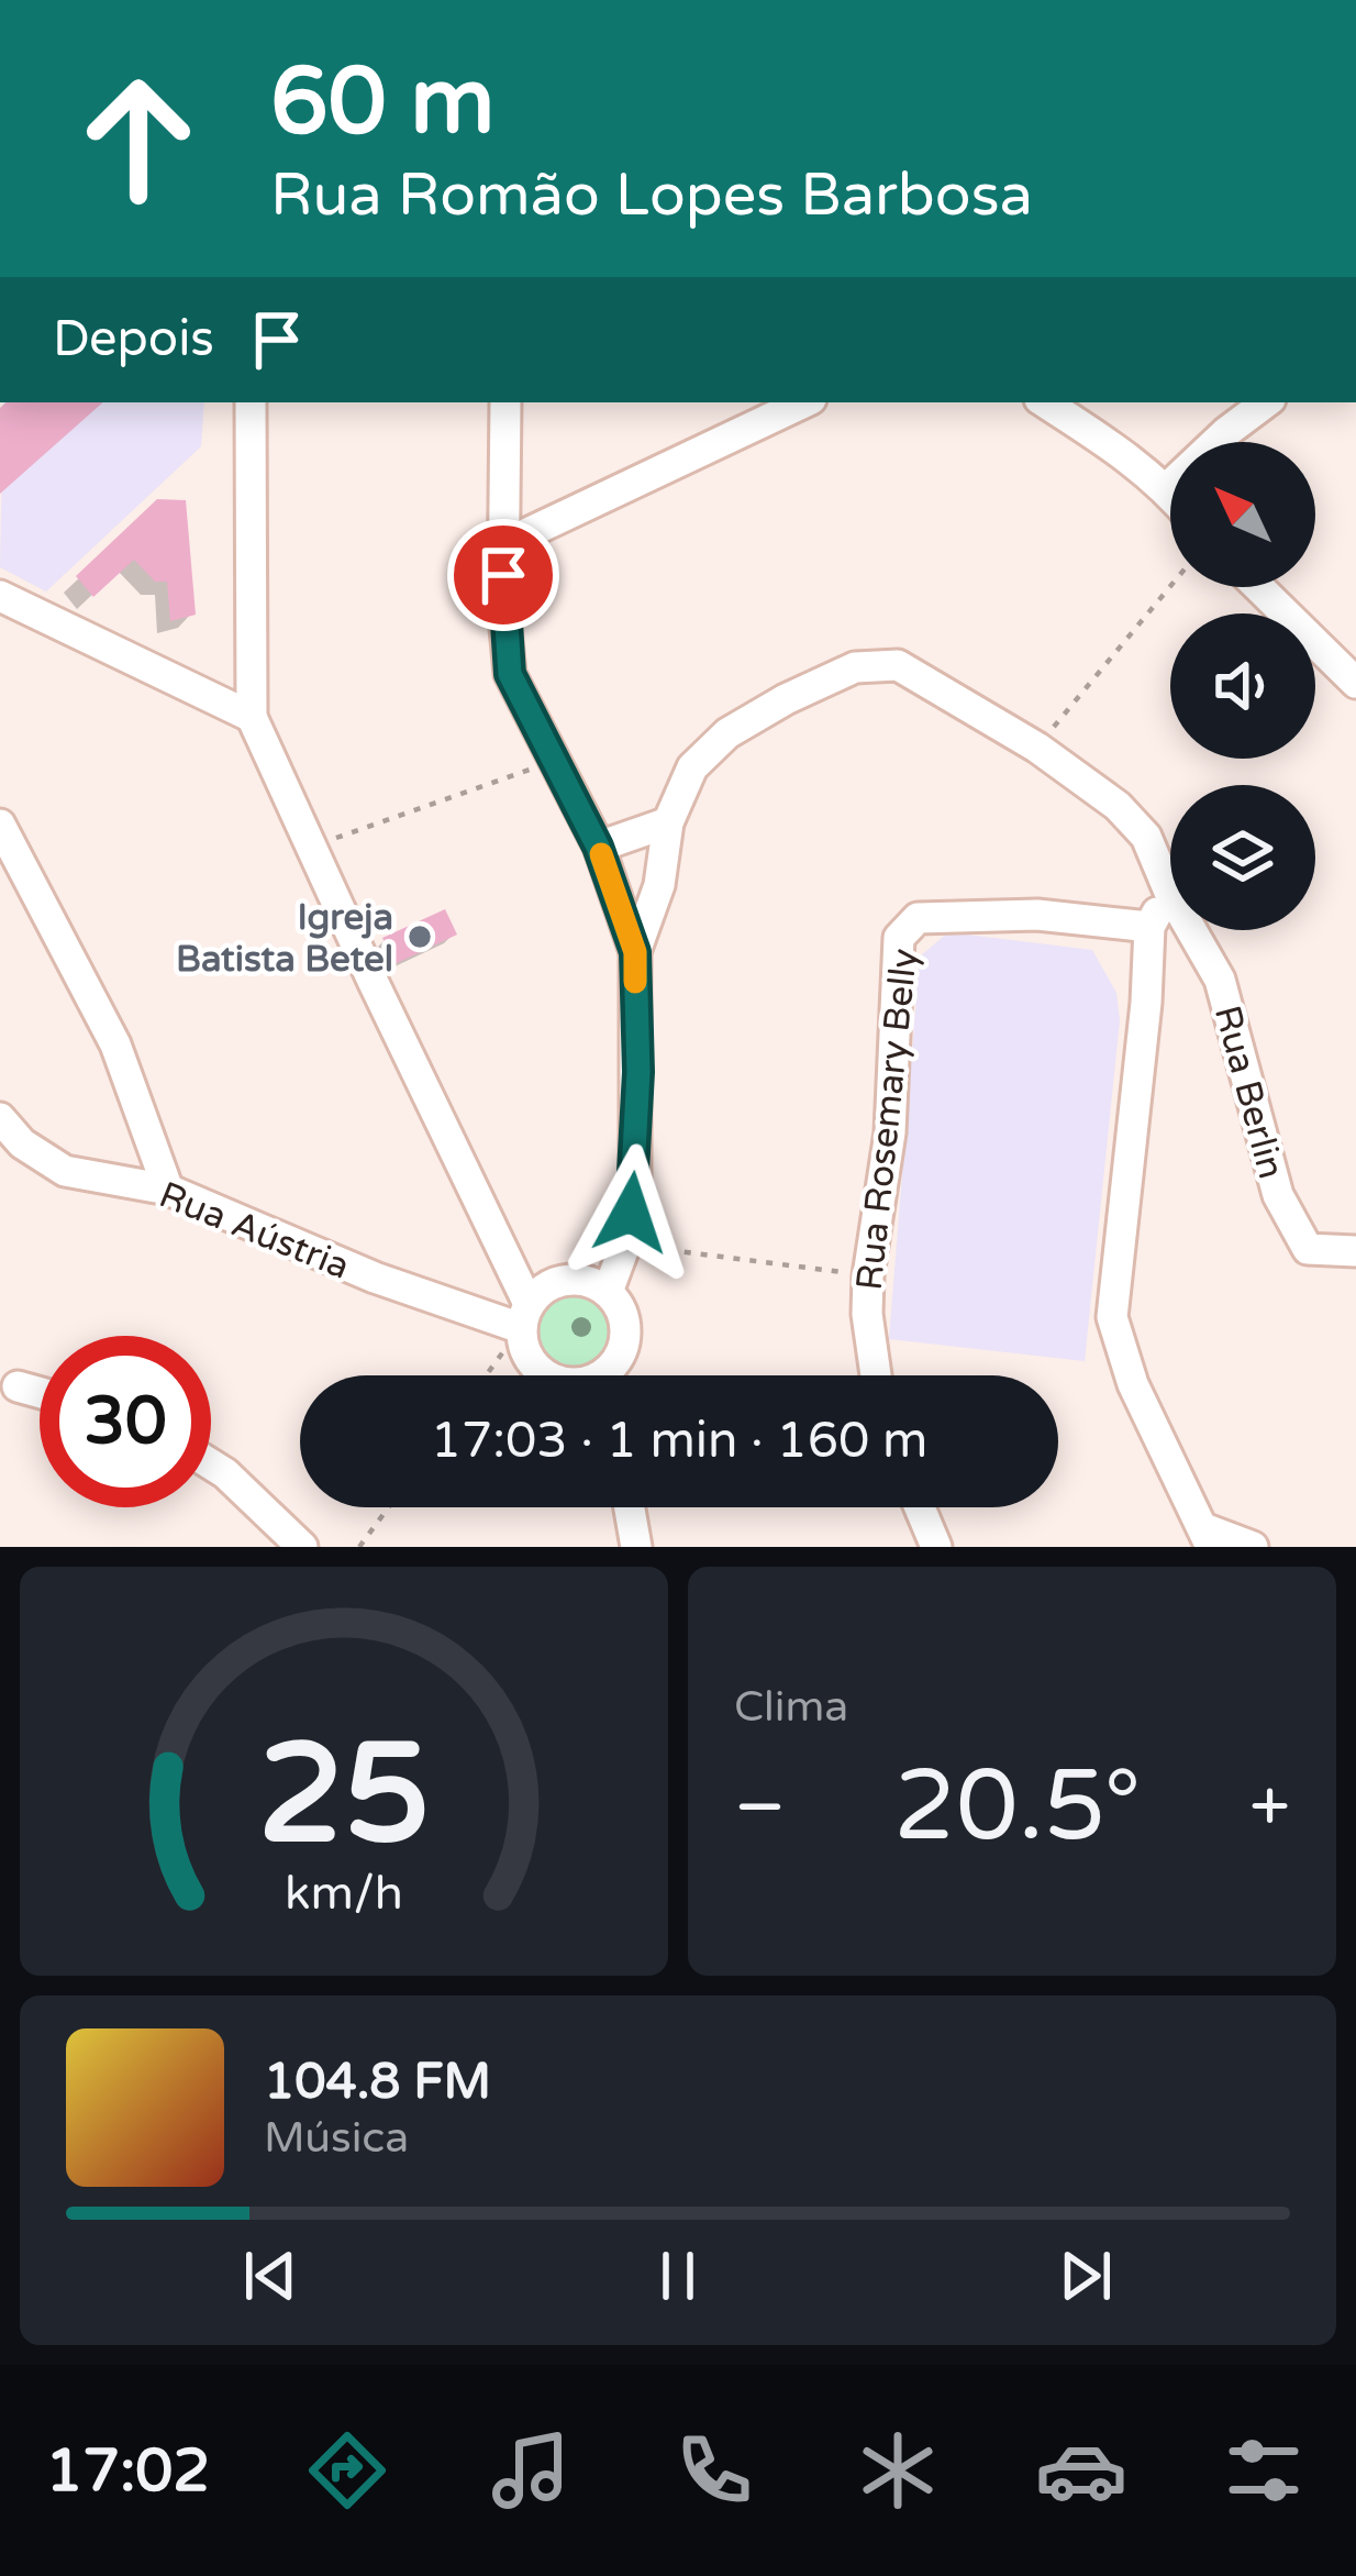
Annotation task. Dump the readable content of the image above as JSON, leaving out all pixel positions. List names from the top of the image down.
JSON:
{
  "streets": {
    "street": ["Rua Berlin", "Rua Rosemary Belly", "Rua Aústria"]
  },
  "places": ["Igreja Batista Betel"],
  "north": "top left",
  "page": {
    "turn": ["60 m", "Rua Romão Lopes Barbosa"],
    "then": "Depois",
    "limit": "30",
    "trip": "17:03 · 1 min · 160 m",
    "tile": "Clima",
    "heat": ["−", "20.5°", "+"],
    "song": ["104.8 FM", "Música"],
    "tabs": "17:02",
    "gauge": ["25", "km/h"]
  }
}
